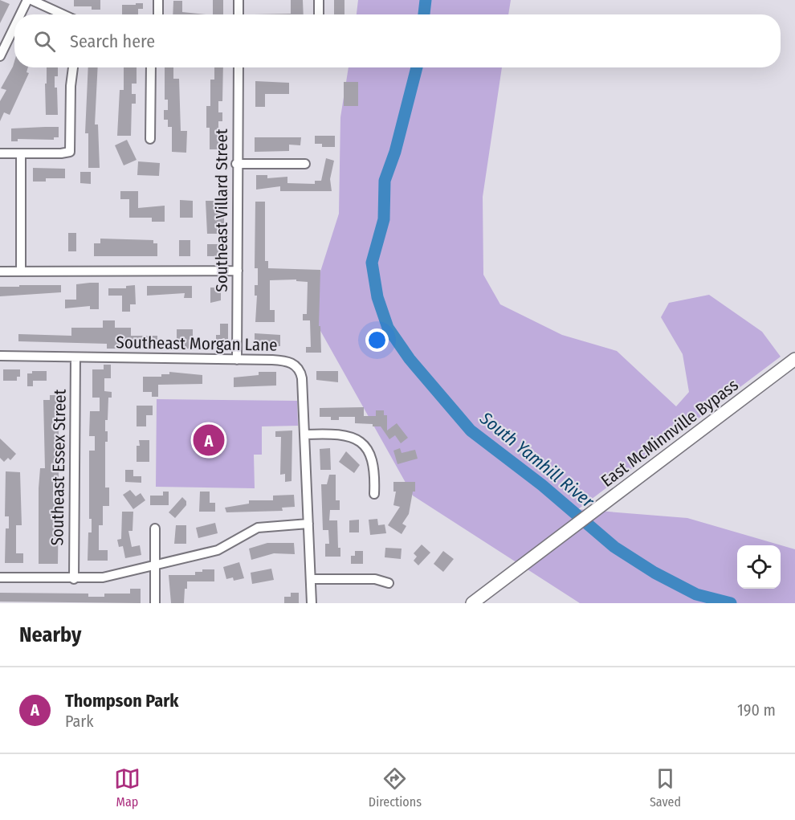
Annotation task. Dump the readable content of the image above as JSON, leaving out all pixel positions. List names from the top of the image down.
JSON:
{
  "streets": {
    "highway": ["East McMinnville Bypass"],
    "street": ["Southeast Villard Street", "Southeast Morgan Lane", "Southeast Essex Street"]
  },
  "crossings": [
    ["Southeast Villard Street", "Southeast Morgan Lane"],
    ["Southeast Morgan Lane", "Southeast Essex Street"]
  ],
  "water": ["South Yamhill River"],
  "page": {
    "search": "Search here",
    "pins": "A",
    "heading": "Nearby",
    "list": [
      {
        "mark": "A",
        "name": "Thompson Park",
        "note": "Park",
        "value": "190 m"
      }
    ],
    "nav": ["Map", "Directions", "Saved"]
  }
}
